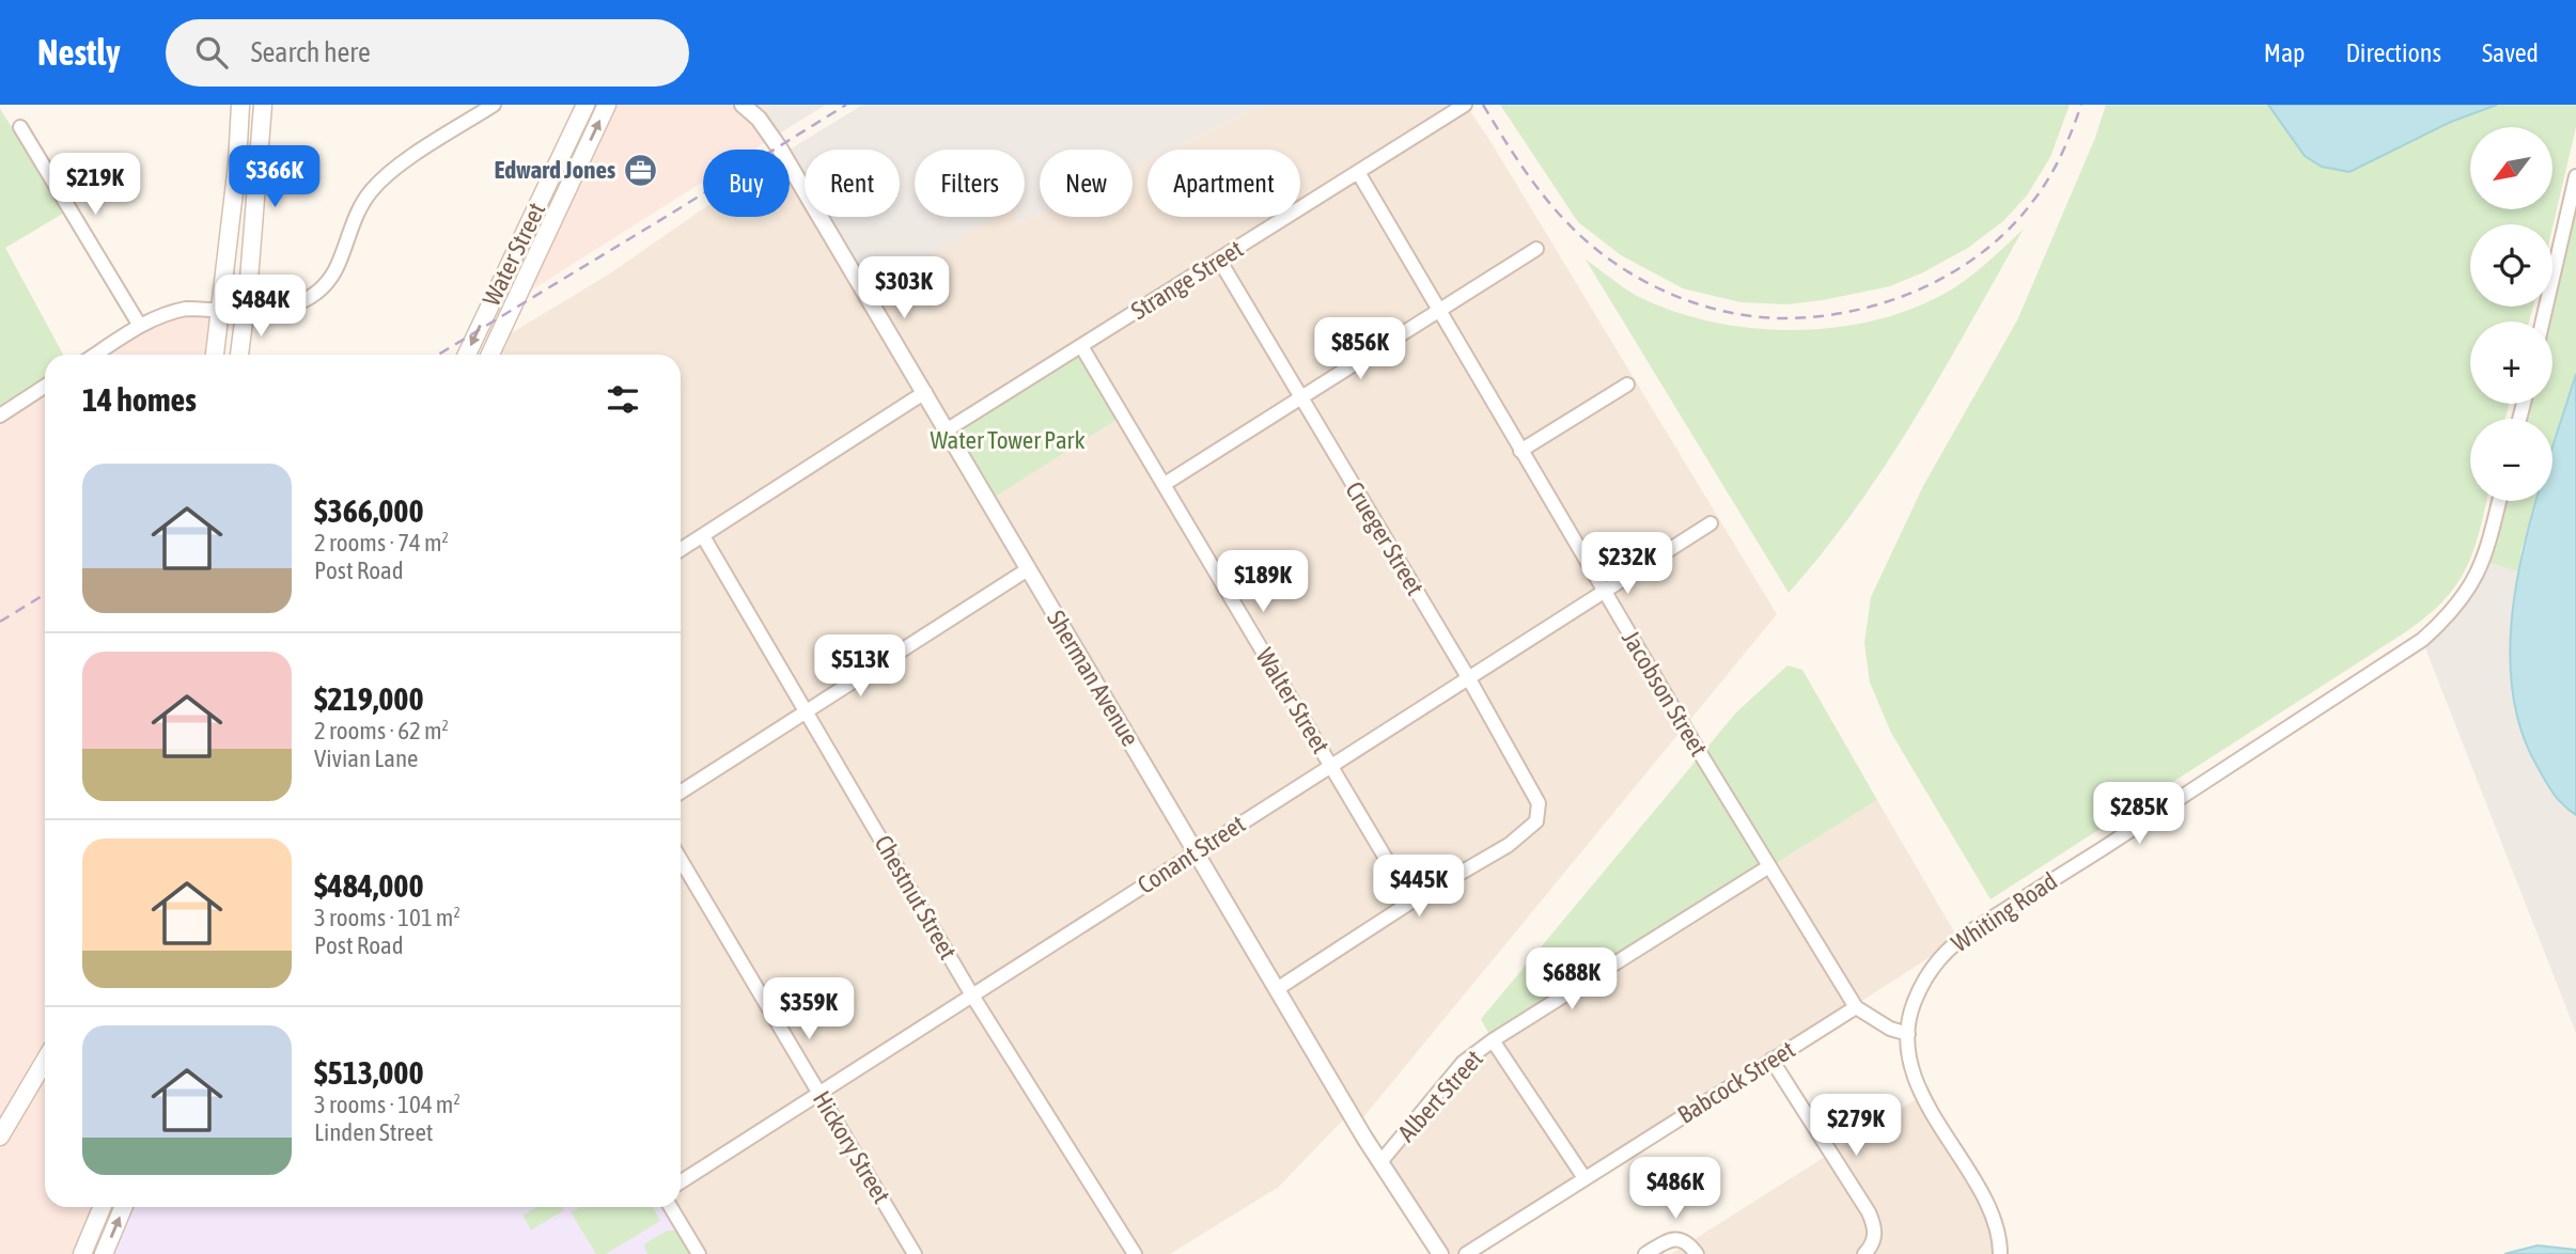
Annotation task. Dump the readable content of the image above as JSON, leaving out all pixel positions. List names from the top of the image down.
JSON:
{
  "streets": {
    "main road": ["Water Street"],
    "street": [
      "Strange Street",
      "Crueger Street",
      "Sherman Avenue",
      "Jacobson Street",
      "Walter Street",
      "Conant Street",
      "Chestnut Street",
      "Whiting Road",
      "Babcock Street",
      "Albert Street",
      "Hickory Street"
    ]
  },
  "crossings": [
    ["Strange Street", "Crueger Street"],
    ["Strange Street", "Sherman Avenue"],
    ["Strange Street", "Jacobson Street"],
    ["Strange Street", "Walter Street"],
    ["Crueger Street", "Walter Street"],
    ["Crueger Street", "Conant Street"],
    ["Sherman Avenue", "Conant Street"],
    ["Sherman Avenue", "Albert Street"],
    ["Jacobson Street", "Conant Street"],
    ["Jacobson Street", "Whiting Road"],
    ["Jacobson Street", "Babcock Street"],
    ["Jacobson Street", "Albert Street"],
    ["Walter Street", "Conant Street"],
    ["Conant Street", "Chestnut Street"],
    ["Conant Street", "Hickory Street"]
  ],
  "parks": ["Water Tower Park"],
  "places": {
    "office": ["Edward Jones"]
  },
  "north": "bottom left",
  "page": {
    "header": "Nestly",
    "search": "Search here",
    "nav": ["Map", "Directions", "Saved"],
    "map_buttons": ["+", "−"],
    "price": [
      "$366K",
      "$219K",
      "$303K",
      "$484K",
      "$856K",
      "$232K",
      "$189K",
      "$513K",
      "$285K",
      "$445K",
      "$688K",
      "$359K",
      "$279K",
      "$486K"
    ],
    "chip": [
      "Buy",
      "Rent",
      "Filters",
      "New",
      "Apartment"
    ],
    "heading": "14 homes",
    "list": [
      {
        "name": "$366,000",
        "note": "2 rooms · 74 m² · Post Road"
      },
      {
        "name": "$219,000",
        "note": "2 rooms · 62 m² · Vivian Lane"
      },
      {
        "name": "$484,000",
        "note": "3 rooms · 101 m² · Post Road"
      },
      {
        "name": "$513,000",
        "note": "3 rooms · 104 m² · Linden Street"
      }
    ]
  }
}
